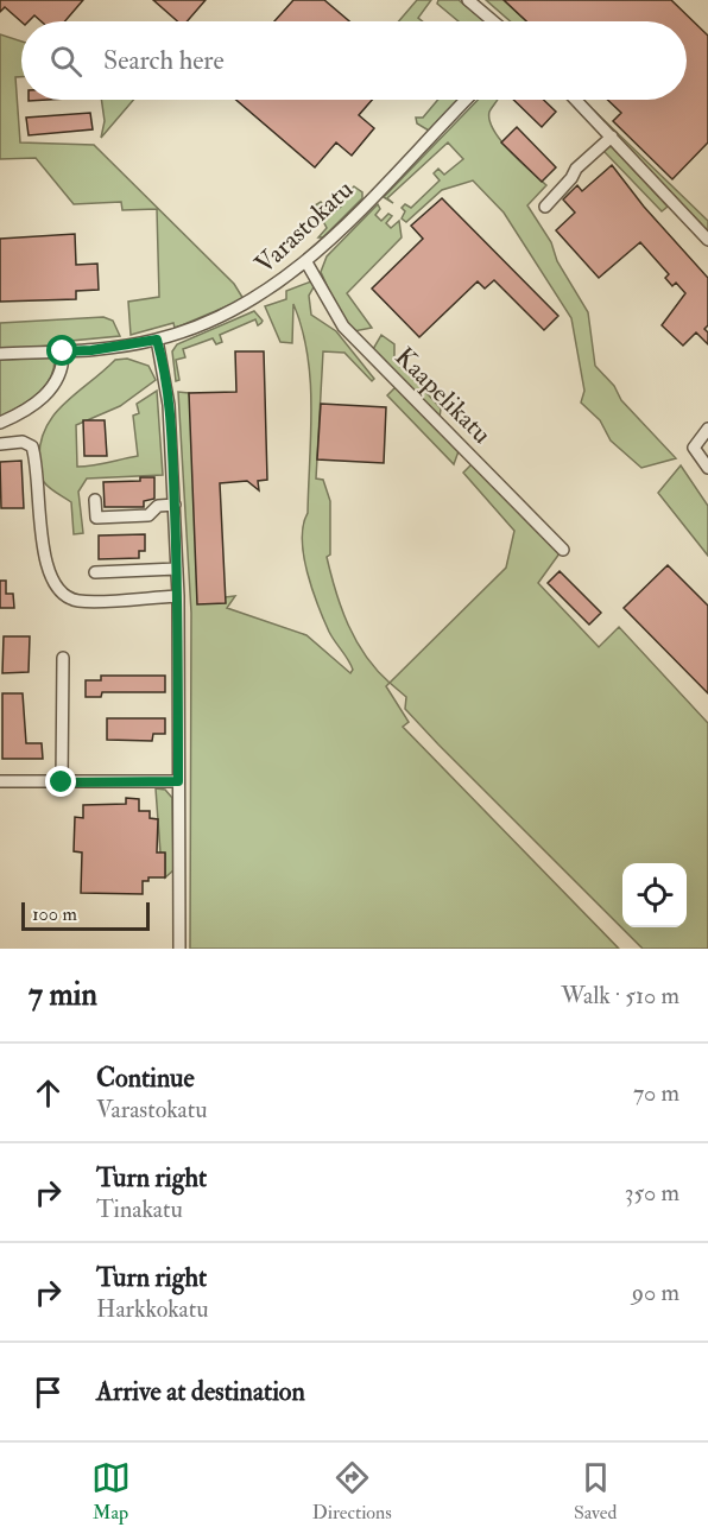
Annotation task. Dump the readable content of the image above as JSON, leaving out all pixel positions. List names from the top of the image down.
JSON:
{
  "streets": {
    "street": ["Varastokatu", "Kaapelikatu"]
  },
  "crossings": [
    ["Varastokatu", "Kaapelikatu"]
  ],
  "scale_bar": "100 m",
  "page": {
    "search": "Search here",
    "scale": "100 m",
    "heading": ["7 min", "Walk · 510 m"],
    "list": [
      ["Continue", "Varastokatu", "70 m"],
      ["Turn right", "Tinakatu", "350 m"],
      ["Turn right", "Harkkokatu", "90 m"],
      "Arrive at destination"
    ],
    "nav": ["Map", "Directions", "Saved"]
  }
}
